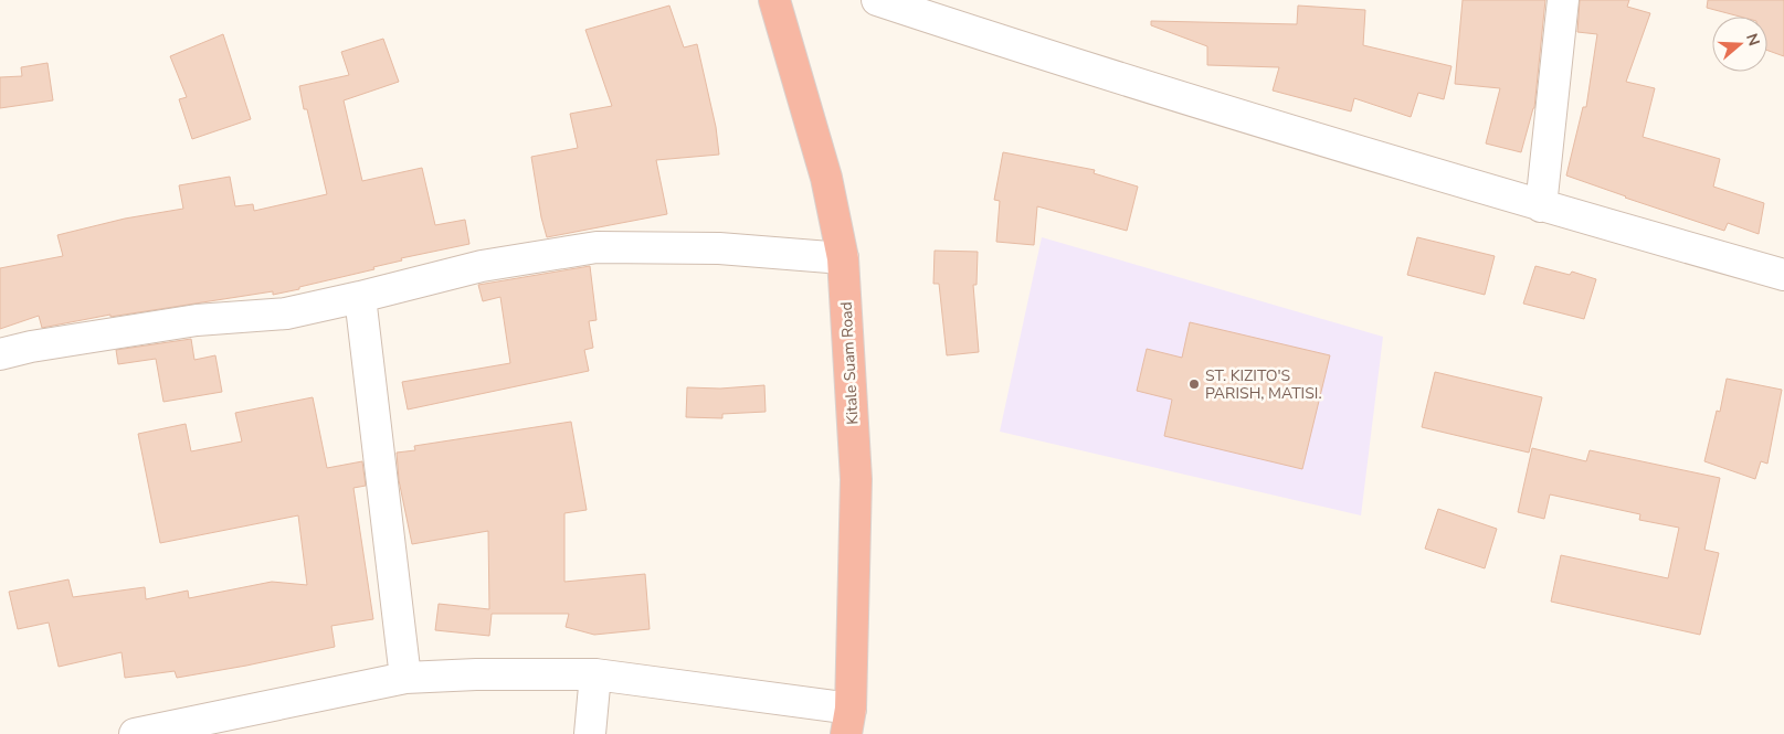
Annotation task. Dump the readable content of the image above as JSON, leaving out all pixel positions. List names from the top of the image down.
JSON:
{
  "streets": {
    "highway": ["Kitale Suam Road"]
  },
  "places": ["ST. KIZITO'S PARISH, MATISI."],
  "north": "right"
}
